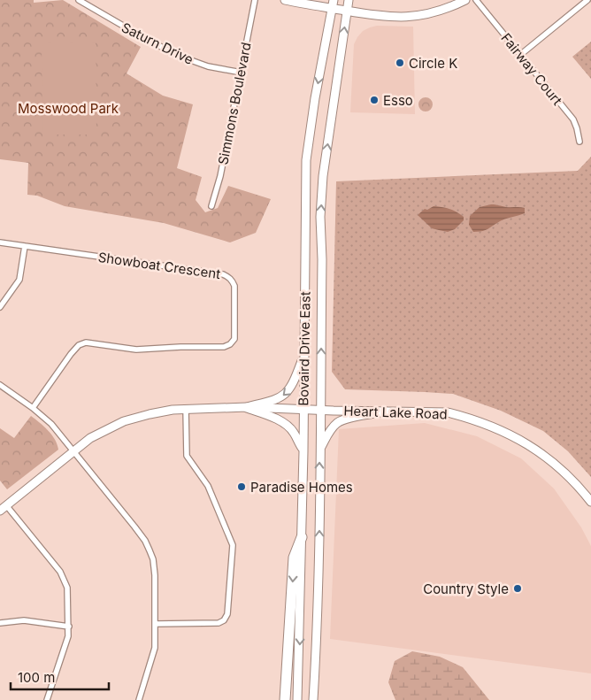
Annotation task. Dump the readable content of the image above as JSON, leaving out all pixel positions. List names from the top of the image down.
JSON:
{
  "streets": {
    "main road": ["Bovaird Drive East", "Heart Lake Road"],
    "street": [
      "Saturn Drive",
      "Fairway Court",
      "Simmons Boulevard",
      "Showboat Crescent"
    ]
  },
  "crossings": [
    ["Saturn Drive", "Simmons Boulevard"],
    ["Bovaird Drive East", "Heart Lake Road"]
  ],
  "parks": ["Mosswood Park"],
  "places": [
    "Circle K",
    "Esso",
    "Paradise Homes",
    "Country Style"
  ],
  "scale_bar": "100 m"
}
